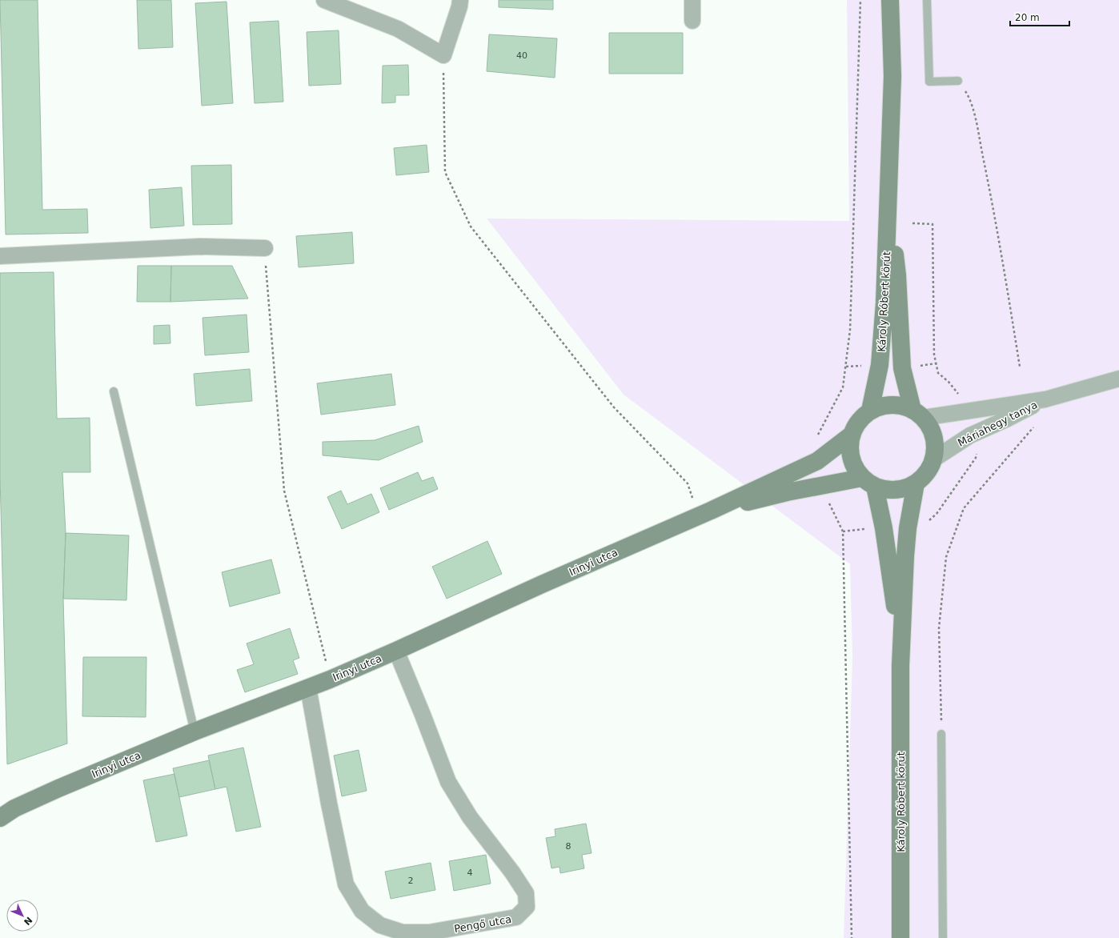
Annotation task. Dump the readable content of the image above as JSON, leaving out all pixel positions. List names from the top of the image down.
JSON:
{
  "streets": {
    "street": [
      "Károly Róbert körút",
      "Máriahegy tanya",
      "Irinyi utca",
      "Pengő utca"
    ]
  },
  "crossings": [
    ["Károly Róbert körút", "Máriahegy tanya"],
    ["Károly Róbert körút", "Irinyi utca"],
    ["Máriahegy tanya", "Irinyi utca"],
    ["Irinyi utca", "Pengő utca"]
  ],
  "house_numbers": [
    "40",
    "8",
    "4",
    "2"
  ],
  "scale_bar": "20 m",
  "north": "bottom right"
}
